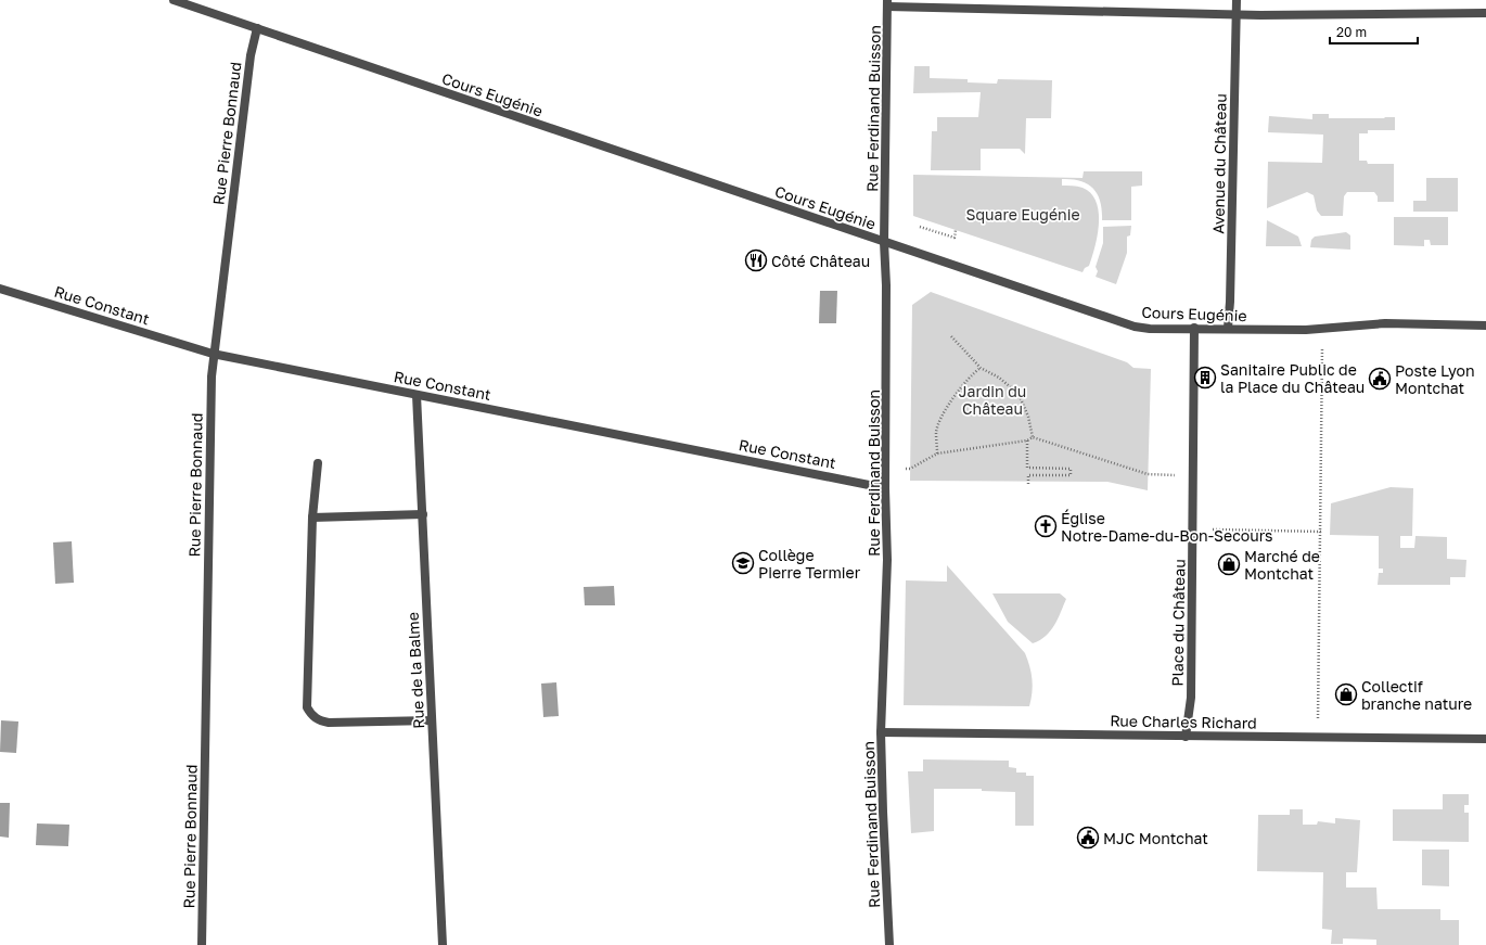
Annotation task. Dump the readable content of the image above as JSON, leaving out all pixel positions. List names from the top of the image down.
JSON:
{
  "streets": {
    "street": [
      "Cours Eugénie",
      "Rue Ferdinand Buisson",
      "Rue Pierre Bonnaud",
      "Avenue du Château",
      "Rue Constant",
      "Place du Château",
      "Rue de la Balme",
      "Rue Charles Richard"
    ]
  },
  "crossings": [
    ["Cours Eugénie", "Rue Ferdinand Buisson"],
    ["Cours Eugénie", "Rue Pierre Bonnaud"],
    ["Cours Eugénie", "Avenue du Château"],
    ["Cours Eugénie", "Place du Château"],
    ["Rue Ferdinand Buisson", "Rue Constant"],
    ["Rue Ferdinand Buisson", "Rue Charles Richard"],
    ["Rue Pierre Bonnaud", "Rue Constant"],
    ["Rue Constant", "Rue de la Balme"],
    ["Place du Château", "Rue Charles Richard"]
  ],
  "parks": ["Square Eugénie", "Jardin du Château"],
  "places": {
    "restaurant": ["Côté Château"],
    "building": ["Sanitaire Public de la Place du Château"],
    "public building": ["Poste Lyon Montchat", "MJC Montchat"],
    "church": ["Église Notre-Dame-du-Bon-Secours"],
    "school or university": ["Collège Pierre Termier"],
    "shop": ["Marché de Montchat", "Collectif branche nature"]
  },
  "scale_bar": "20 m"
}
